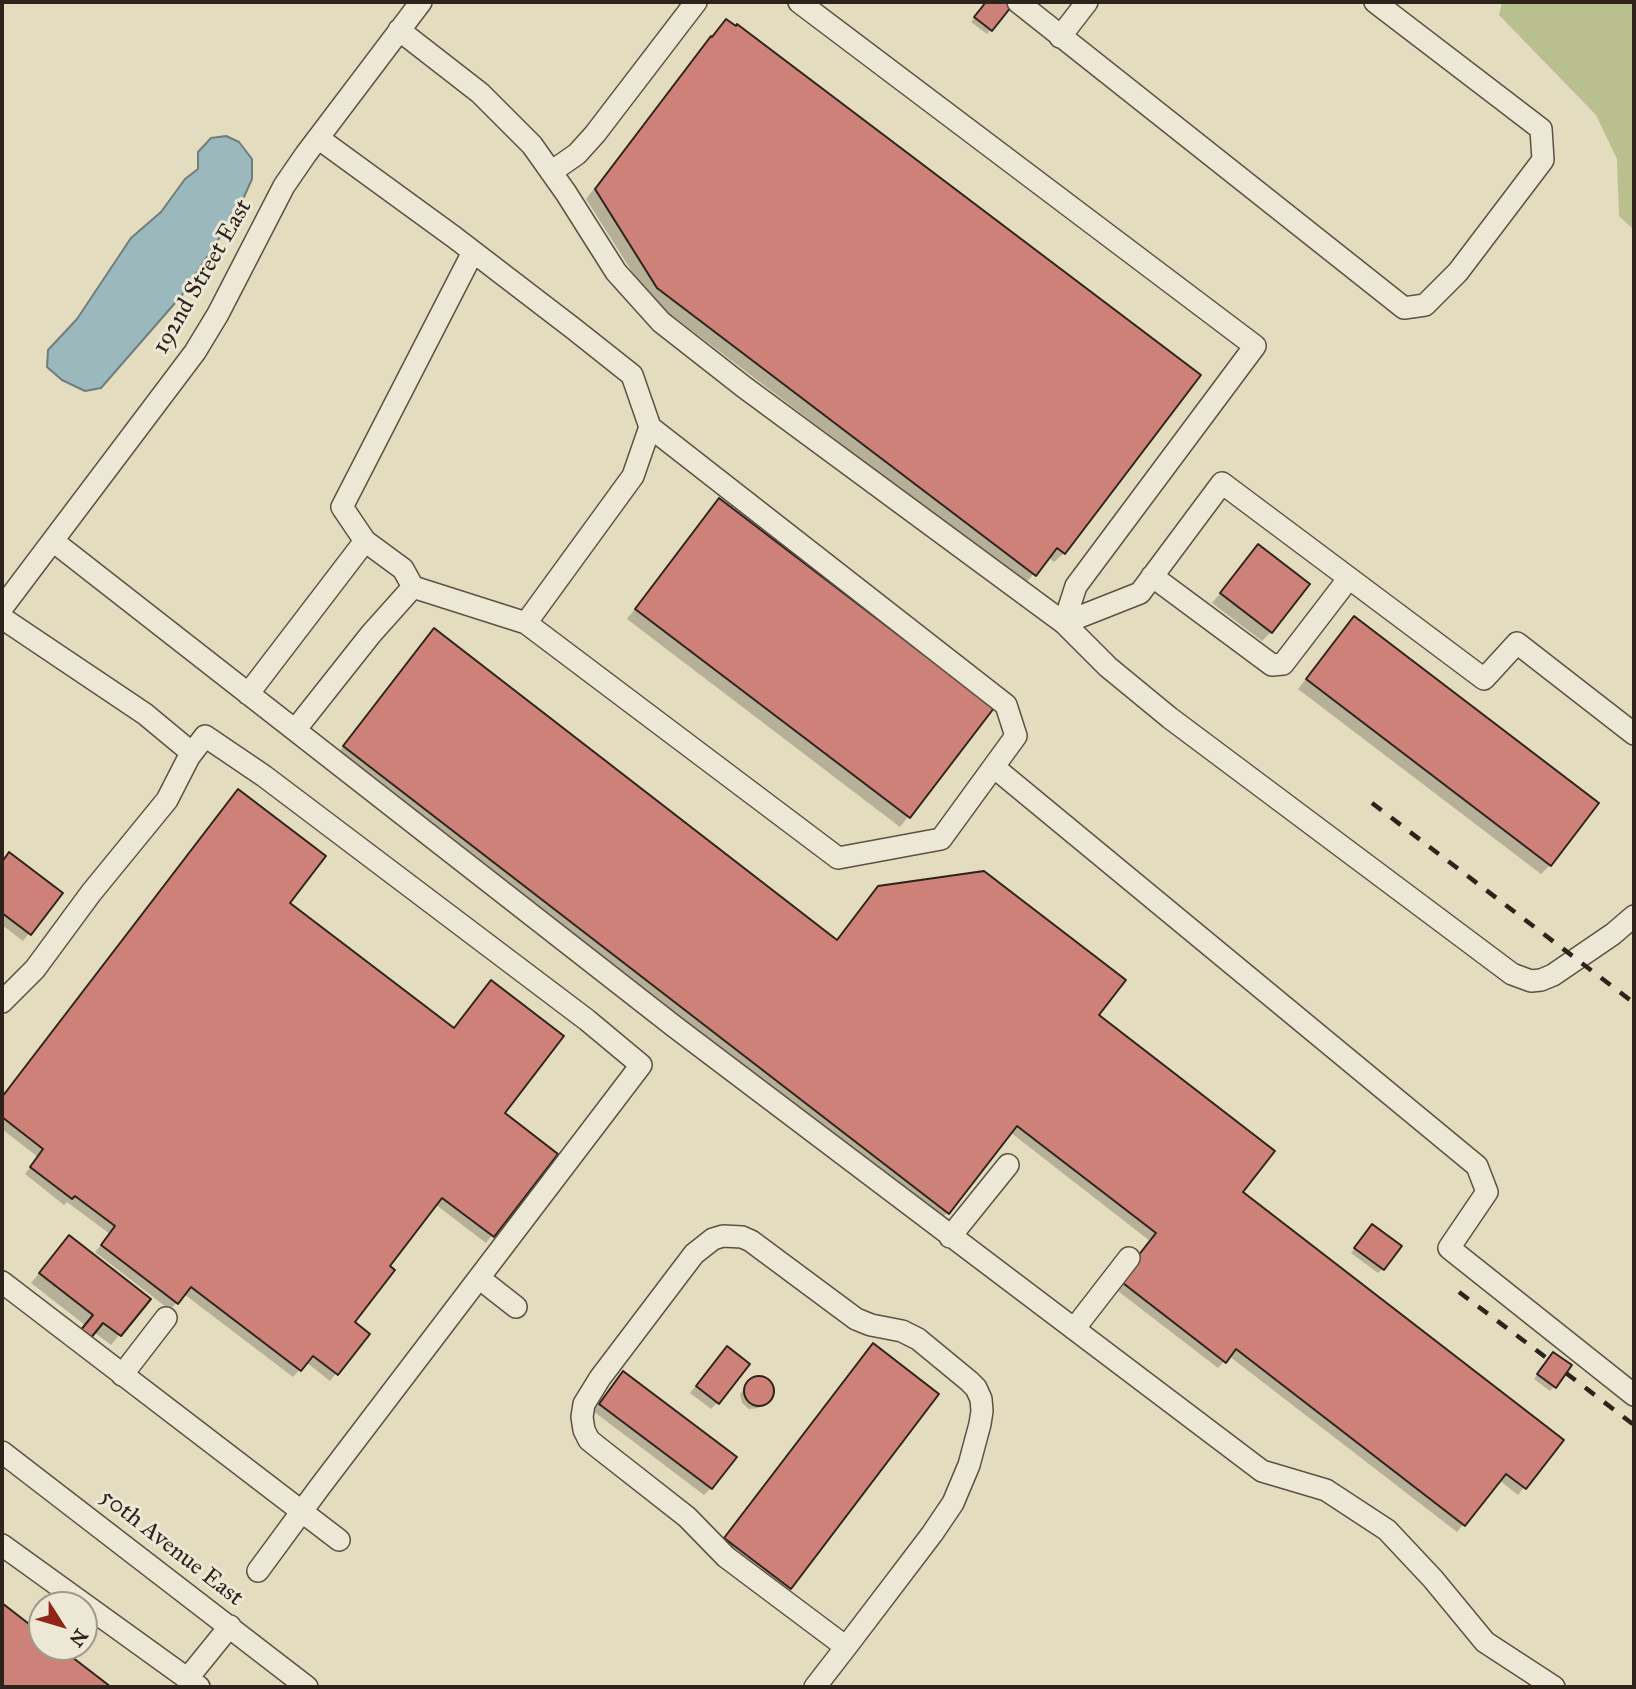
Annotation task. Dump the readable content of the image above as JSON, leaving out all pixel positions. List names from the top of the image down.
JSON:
{
  "streets": {
    "street": ["192nd Street East", "50th Avenue East"]
  },
  "north": "bottom right"
}
